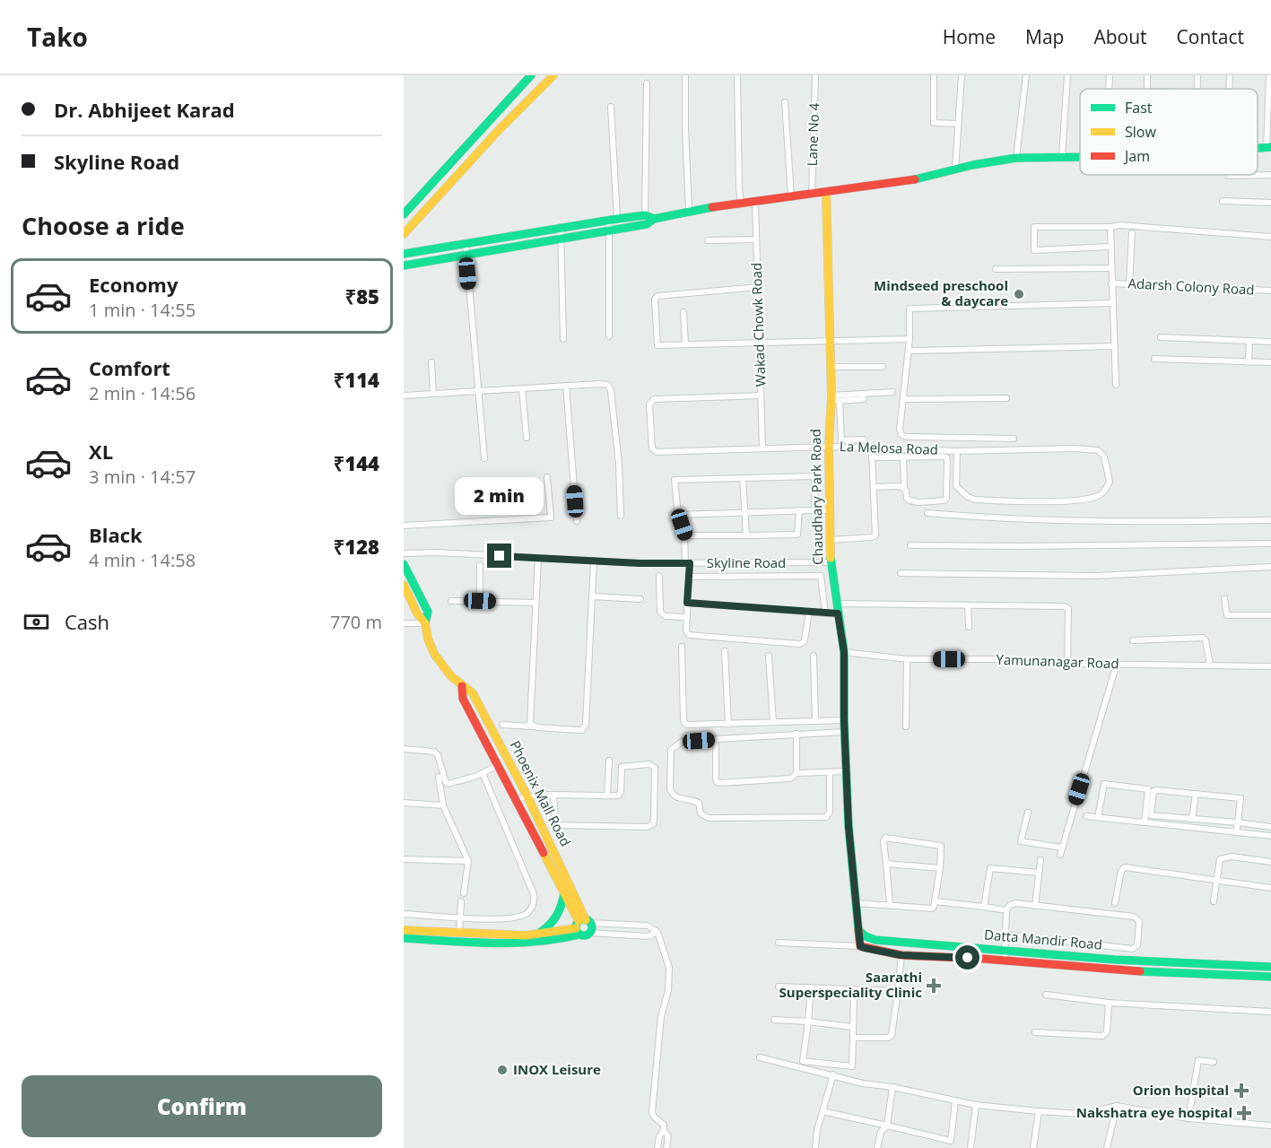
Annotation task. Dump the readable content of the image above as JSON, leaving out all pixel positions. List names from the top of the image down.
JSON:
{
  "streets": {
    "street": [
      "Lane No 4",
      "Adarsh Colony Road",
      "Wakad Chowk Road",
      "La Melosa Road",
      "Chaudhary Park Road",
      "Skyline Road",
      "Yamunanagar Road",
      "Phoenix Mall Road",
      "Datta Mandir Road"
    ]
  },
  "crossings": [
    ["Wakad Chowk Road", "La Melosa Road"],
    ["La Melosa Road", "Chaudhary Park Road"],
    ["Chaudhary Park Road", "Skyline Road"],
    ["Chaudhary Park Road", "Yamunanagar Road"],
    ["Chaudhary Park Road", "Datta Mandir Road"]
  ],
  "places": {
    "other": ["Mindseed preschool & daycare", "INOX Leisure"],
    "health": ["Saarathi Superspeciality Clinic", "Orion hospital", "Nakshatra eye hospital"]
  },
  "legend": ["Fast", "Slow", "Jam"],
  "page": {
    "header": "Tako",
    "nav": [
      "Home",
      "Map",
      "About",
      "Contact"
    ],
    "banner": ["Dr. Abhijeet Karad", "Skyline Road"],
    "heading": "Choose a ride",
    "list": [
      {
        "name": "Economy",
        "note": "1 min · 14:55",
        "value": "₹85"
      },
      {
        "name": "Comfort",
        "note": "2 min · 14:56",
        "value": "₹114"
      },
      {
        "name": "XL",
        "note": "3 min · 14:57",
        "value": "₹144"
      },
      {
        "name": "Black",
        "note": "4 min · 14:58",
        "value": "₹128"
      }
    ],
    "bubble": "2 min",
    "pay": ["Cash", "770 m"],
    "buttons": "Confirm"
  }
}
